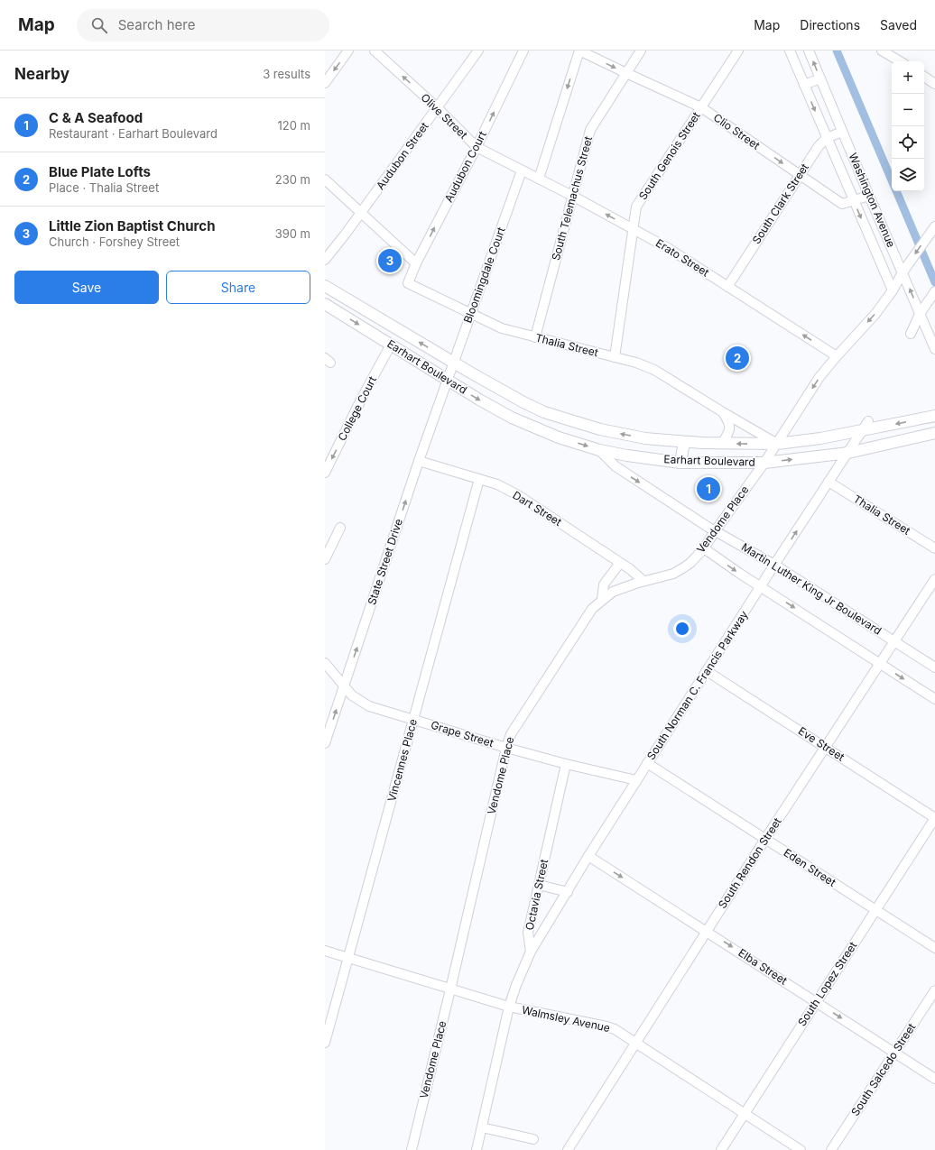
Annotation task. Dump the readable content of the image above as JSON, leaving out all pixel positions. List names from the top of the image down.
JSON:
{
  "streets": {
    "main road": ["Earhart Boulevard"],
    "street": [
      "Olive Street",
      "Clio Street",
      "Audubon Street",
      "South Genois Street",
      "Audubon Court",
      "South Telemachus Street",
      "Washington Avenue",
      "South Clark Street",
      "Erato Street",
      "Bloomingdale Court",
      "Thalia Street",
      "College Court",
      "Dart Street",
      "Vendome Place",
      "State Street Drive",
      "Martin Luther King Jr Boulevard",
      "South Norman C. Francis Parkway",
      "Grape Street",
      "Eve Street",
      "Vincennes Place",
      "South Rendon Street",
      "Eden Street",
      "Octavia Street",
      "Elba Street",
      "South Lopez Street",
      "Walmsley Avenue",
      "South Salcedo Street"
    ]
  },
  "crossings": [
    ["Olive Street", "Audubon Street"],
    ["Olive Street", "Audubon Court"],
    ["Olive Street", "Erato Street"],
    ["Olive Street", "Bloomingdale Court"],
    ["Clio Street", "South Genois Street"],
    ["Clio Street", "South Telemachus Street"],
    ["Clio Street", "Washington Avenue"],
    ["Clio Street", "South Clark Street"],
    ["South Genois Street", "Erato Street"],
    ["South Genois Street", "Thalia Street"],
    ["Audubon Court", "Thalia Street"],
    ["South Telemachus Street", "Erato Street"],
    ["South Telemachus Street", "Thalia Street"],
    ["Washington Avenue", "South Clark Street"],
    ["South Clark Street", "Erato Street"],
    ["Erato Street", "Bloomingdale Court"],
    ["Bloomingdale Court", "Thalia Street"],
    ["Bloomingdale Court", "Earhart Boulevard"],
    ["Bloomingdale Court", "State Street Drive"],
    ["Thalia Street", "Earhart Boulevard"],
    ["Thalia Street", "South Norman C. Francis Parkway"],
    ["Earhart Boulevard", "College Court"],
    ["Earhart Boulevard", "Vendome Place"],
    ["Earhart Boulevard", "State Street Drive"],
    ["Earhart Boulevard", "Martin Luther King Jr Boulevard"],
    ["Earhart Boulevard", "South Norman C. Francis Parkway"],
    ["Dart Street", "Vendome Place"],
    ["Dart Street", "State Street Drive"],
    ["Dart Street", "Vincennes Place"],
    ["Vendome Place", "Martin Luther King Jr Boulevard"],
    ["Vendome Place", "Grape Street"],
    ["Vendome Place", "Walmsley Avenue"],
    ["State Street Drive", "Grape Street"],
    ["Martin Luther King Jr Boulevard", "South Norman C. Francis Parkway"],
    ["Martin Luther King Jr Boulevard", "South Rendon Street"],
    ["South Norman C. Francis Parkway", "Grape Street"],
    ["South Norman C. Francis Parkway", "Eve Street"],
    ["South Norman C. Francis Parkway", "Eden Street"],
    ["South Norman C. Francis Parkway", "Octavia Street"],
    ["South Norman C. Francis Parkway", "Elba Street"],
    ["Grape Street", "Vincennes Place"],
    ["Grape Street", "Octavia Street"],
    ["Eve Street", "South Rendon Street"],
    ["Eve Street", "South Lopez Street"],
    ["Vincennes Place", "Walmsley Avenue"],
    ["South Rendon Street", "Eden Street"],
    ["South Rendon Street", "Elba Street"],
    ["South Rendon Street", "Walmsley Avenue"],
    ["Eden Street", "South Lopez Street"],
    ["Elba Street", "South Lopez Street"],
    ["Elba Street", "South Salcedo Street"],
    ["South Lopez Street", "Walmsley Avenue"]
  ],
  "one_way": [
    "Olive Street",
    "Clio Street",
    "Erato Street",
    "College Court",
    "State Street Drive",
    "Martin Luther King Jr Boulevard",
    "Elba Street"
  ],
  "page": {
    "header": "Map",
    "search": "Search here",
    "nav": ["Map", "Directions", "Saved"],
    "heading": ["Nearby", "3 results"],
    "map_buttons": ["+", "−"],
    "list": [
      {
        "mark": "1",
        "name": "C & A Seafood",
        "note": "Restaurant · Earhart Boulevard",
        "value": "120 m"
      },
      {
        "mark": "2",
        "name": "Blue Plate Lofts",
        "note": "Place · Thalia Street",
        "value": "230 m"
      },
      {
        "mark": "3",
        "name": "Little Zion Baptist Church",
        "note": "Church · Forshey Street",
        "value": "390 m"
      }
    ],
    "pins": ["3", "2", "1"],
    "buttons": ["Save", "Share"]
  }
}
